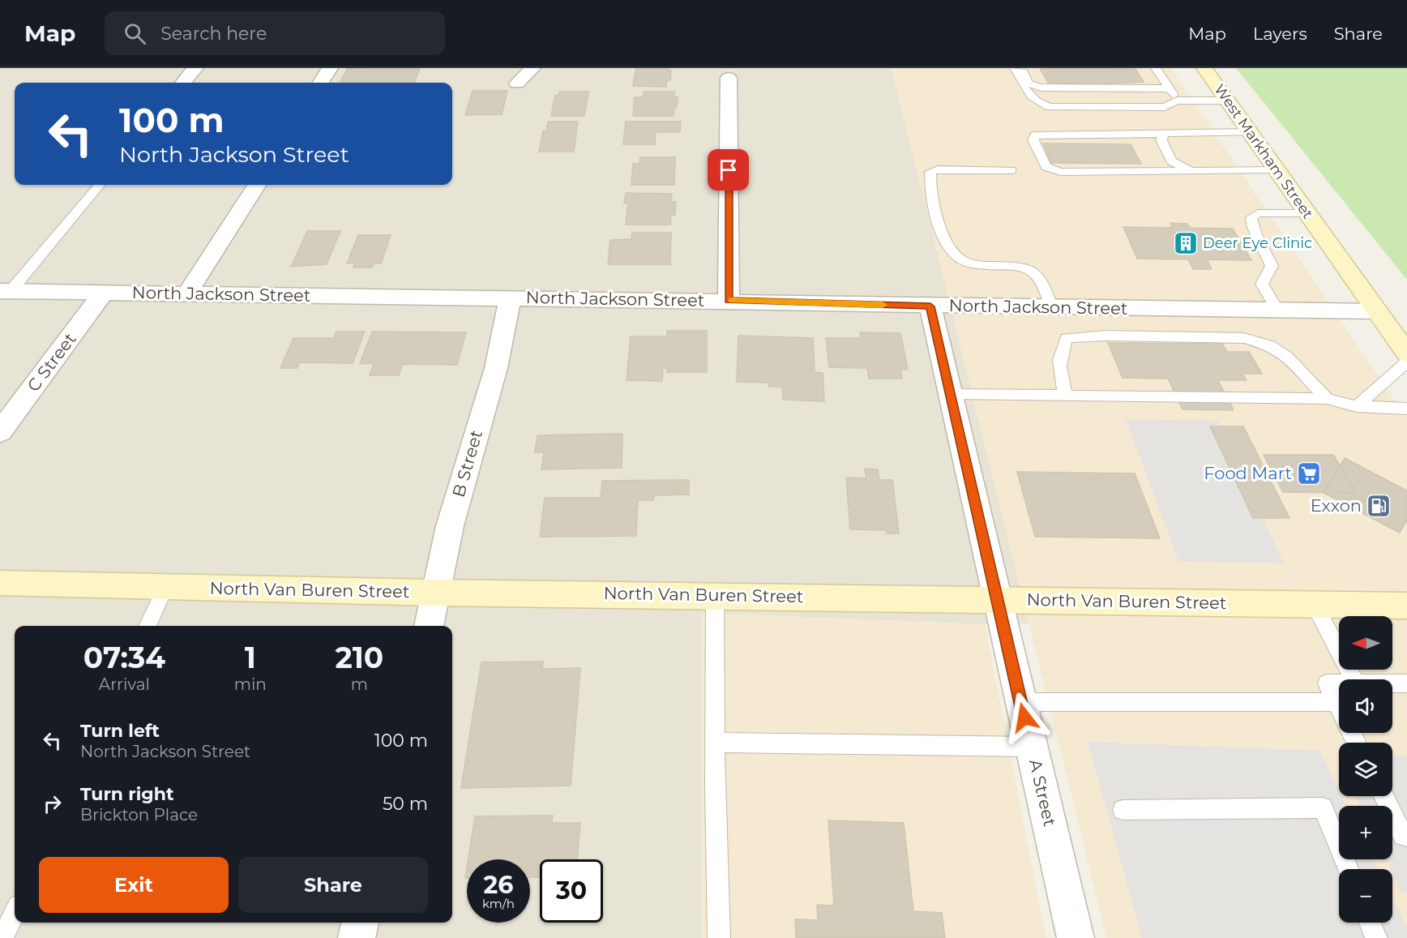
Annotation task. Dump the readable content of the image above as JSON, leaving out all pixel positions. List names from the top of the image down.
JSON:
{
  "streets": {
    "street": [
      "West Markham Street",
      "North Jackson Street",
      "C Street",
      "B Street",
      "North Van Buren Street",
      "A Street"
    ]
  },
  "crossings": [
    ["West Markham Street", "North Jackson Street"],
    ["North Jackson Street", "C Street"],
    ["North Jackson Street", "B Street"],
    ["North Jackson Street", "A Street"],
    ["B Street", "North Van Buren Street"],
    ["North Van Buren Street", "A Street"]
  ],
  "places": {
    "building": ["Deer Eye Clinic"],
    "supermarket": ["Food Mart"],
    "fuel station": ["Exxon"]
  },
  "north": "left",
  "page": {
    "header": "Map",
    "search": "Search here",
    "nav": ["Map", "Layers", "Share"],
    "turn": ["100 m", "North Jackson Street"],
    "map_buttons": ["+", "−"],
    "eta": [
      "07:34",
      "Arrival",
      "1",
      "min",
      "210",
      "m"
    ],
    "list": [
      {
        "name": "Turn left",
        "note": "North Jackson Street",
        "value": "100 m"
      },
      {
        "name": "Turn right",
        "note": "Brickton Place",
        "value": "50 m"
      }
    ],
    "buttons": ["Exit", "Share"],
    "speed": "26 km/h",
    "limit": "30"
  }
}
